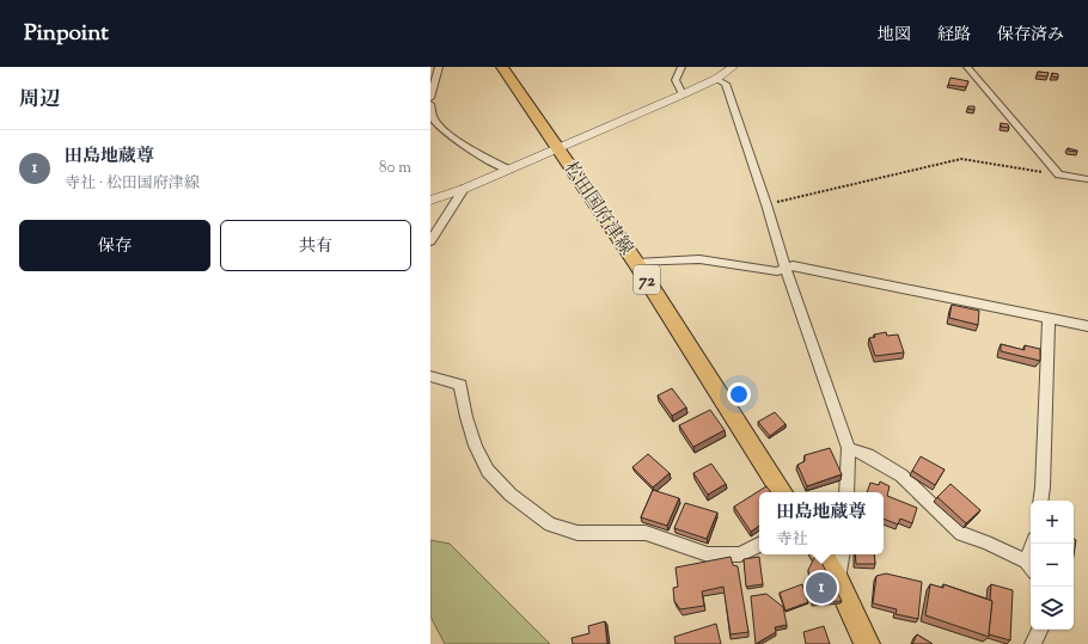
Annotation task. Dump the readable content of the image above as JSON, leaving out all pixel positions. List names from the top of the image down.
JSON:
{
  "streets": {
    "main road": ["松田国府津線", "72"]
  },
  "page": {
    "header": "Pinpoint",
    "nav": ["地図", "経路", "保存済み"],
    "heading": "周辺",
    "list": [
      {
        "mark": "1",
        "name": "田島地蔵尊",
        "note": "寺社 · 松田国府津線",
        "value": "80 m"
      }
    ],
    "buttons": ["保存", "共有"],
    "popup": ["田島地蔵尊", "寺社"],
    "map_buttons": ["+", "−"],
    "pins": "1"
  }
}
